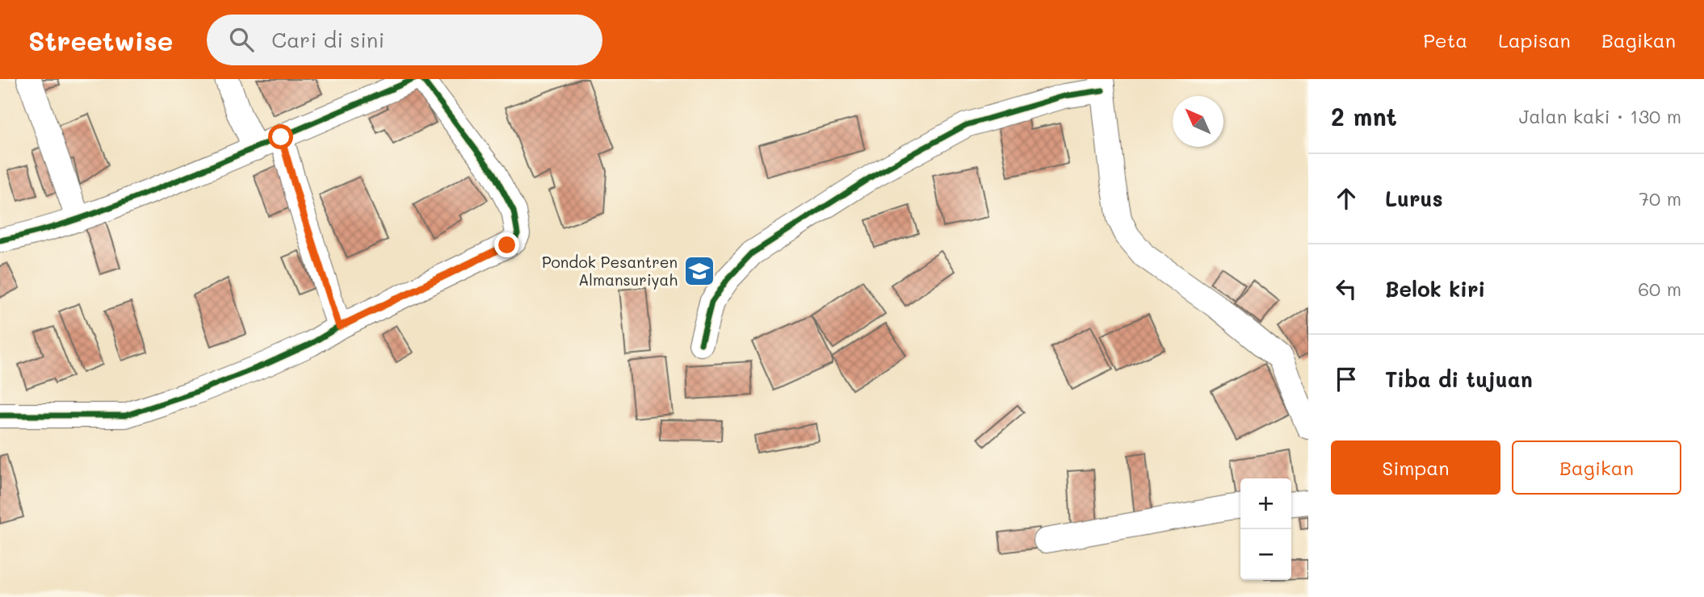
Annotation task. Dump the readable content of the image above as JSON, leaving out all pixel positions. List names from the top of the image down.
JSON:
{
  "places": {
    "school or university": ["Pondok Pesantren Almansuriyah"]
  },
  "north": "top left",
  "page": {
    "header": "Streetwise",
    "search": "Cari di sini",
    "nav": ["Peta", "Lapisan", "Bagikan"],
    "heading": ["2 mnt", "Jalan kaki · 130 m"],
    "list": [
      ["Lurus", "70 m"],
      ["Belok kiri", "60 m"],
      "Tiba di tujuan"
    ],
    "buttons": ["Simpan", "Bagikan"],
    "map_buttons": ["+", "−"]
  }
}
